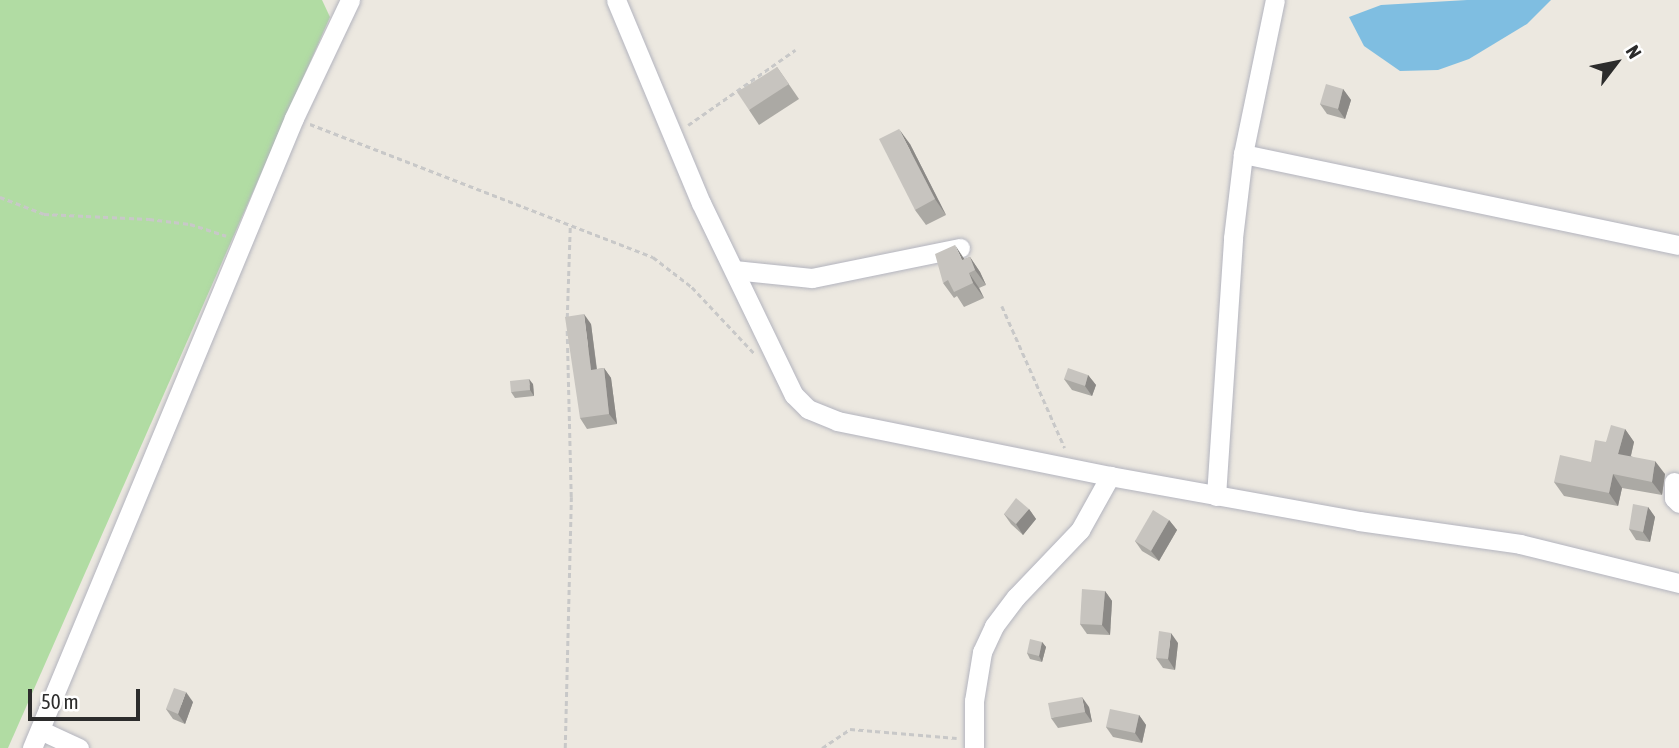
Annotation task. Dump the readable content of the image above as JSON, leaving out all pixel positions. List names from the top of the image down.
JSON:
{
  "scale_bar": "50 m",
  "north": "top right"
}
